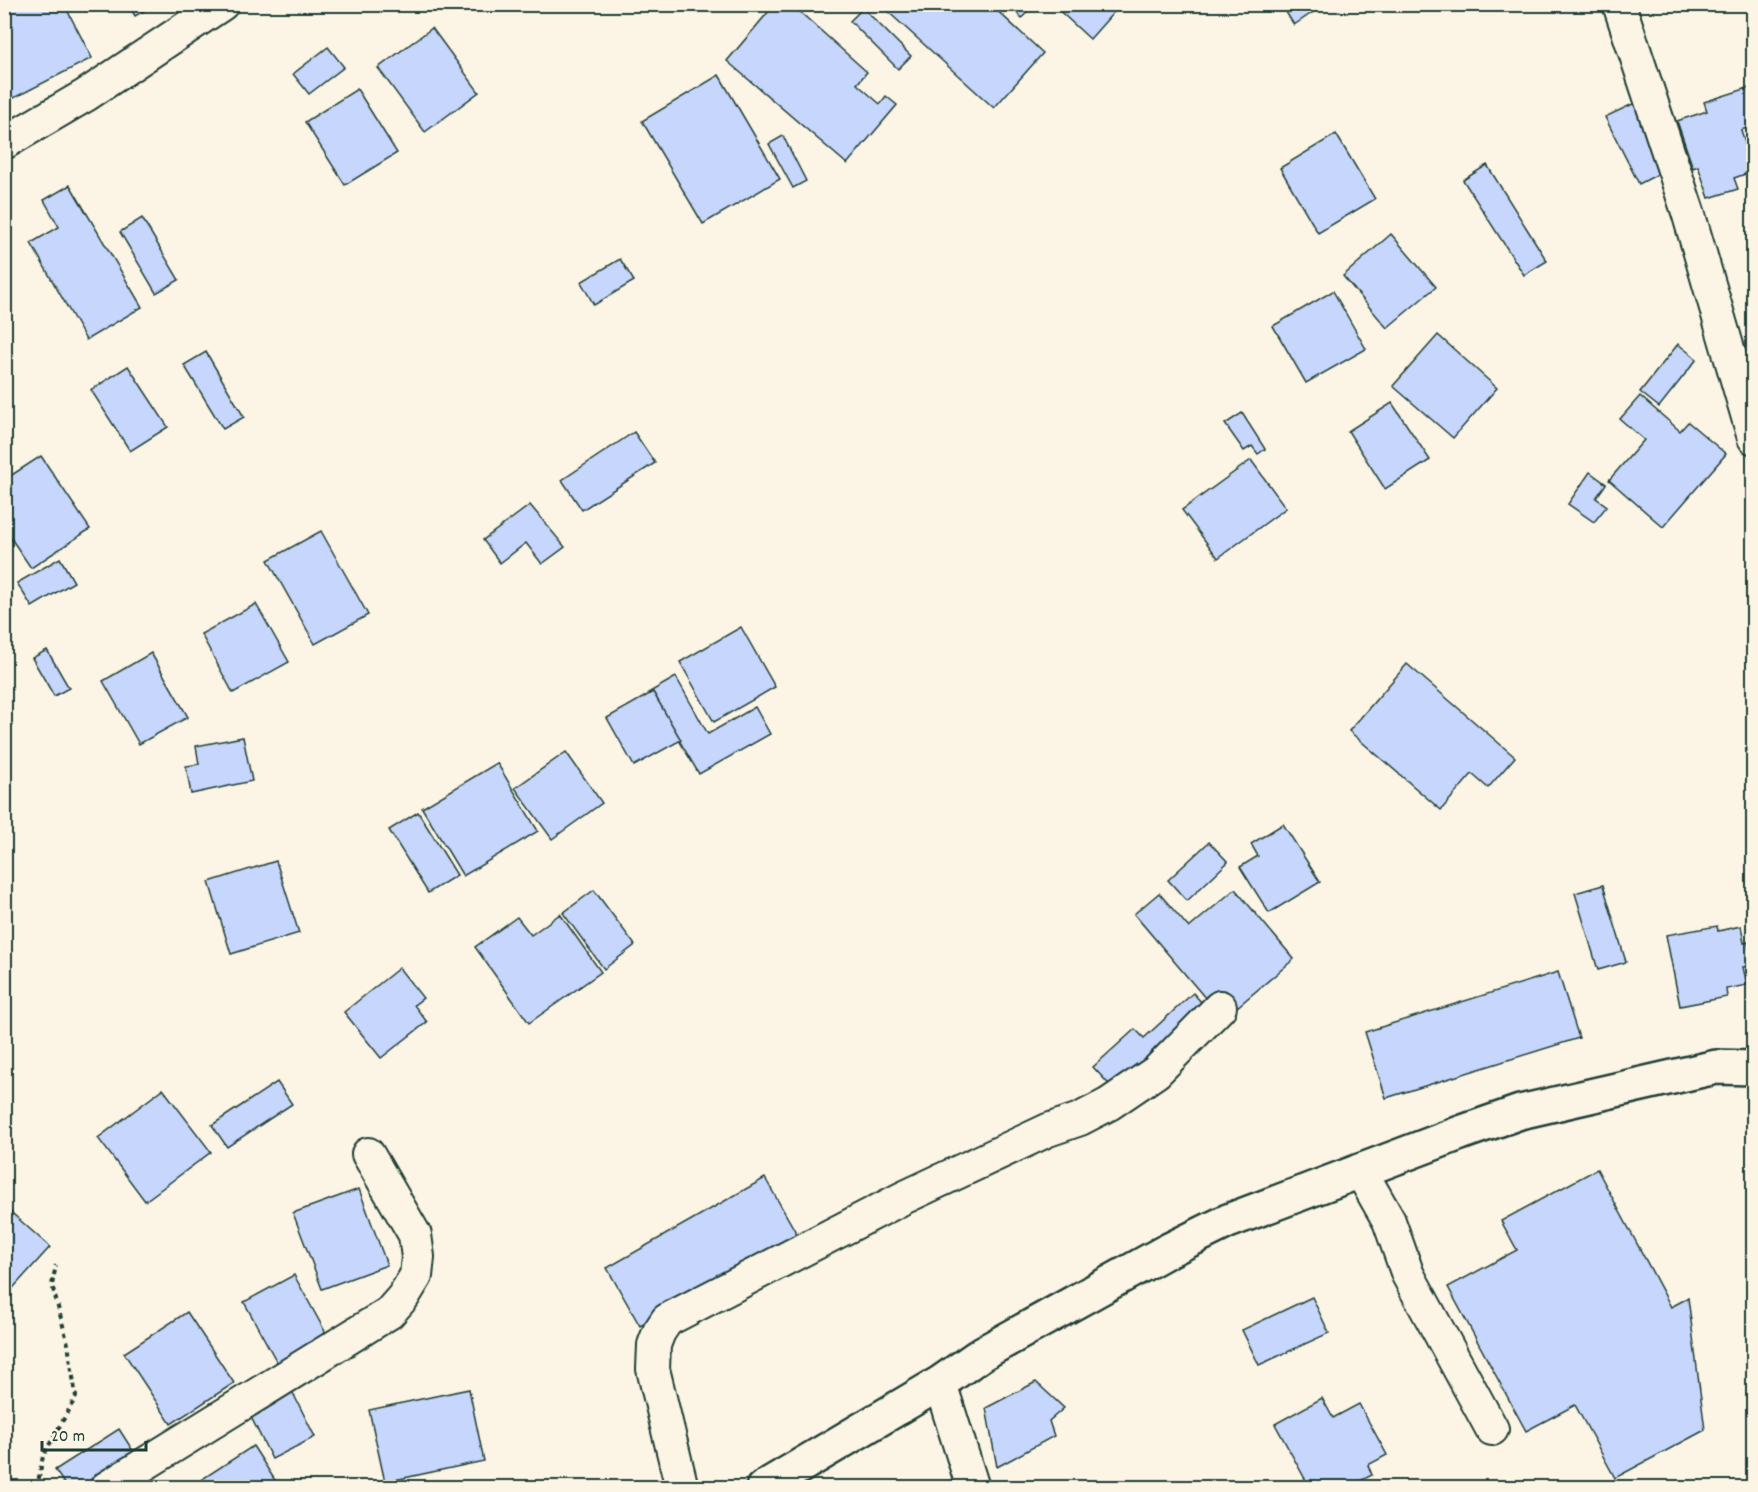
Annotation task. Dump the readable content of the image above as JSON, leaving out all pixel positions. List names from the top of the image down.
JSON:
{
  "scale_bar": "20 m"
}
